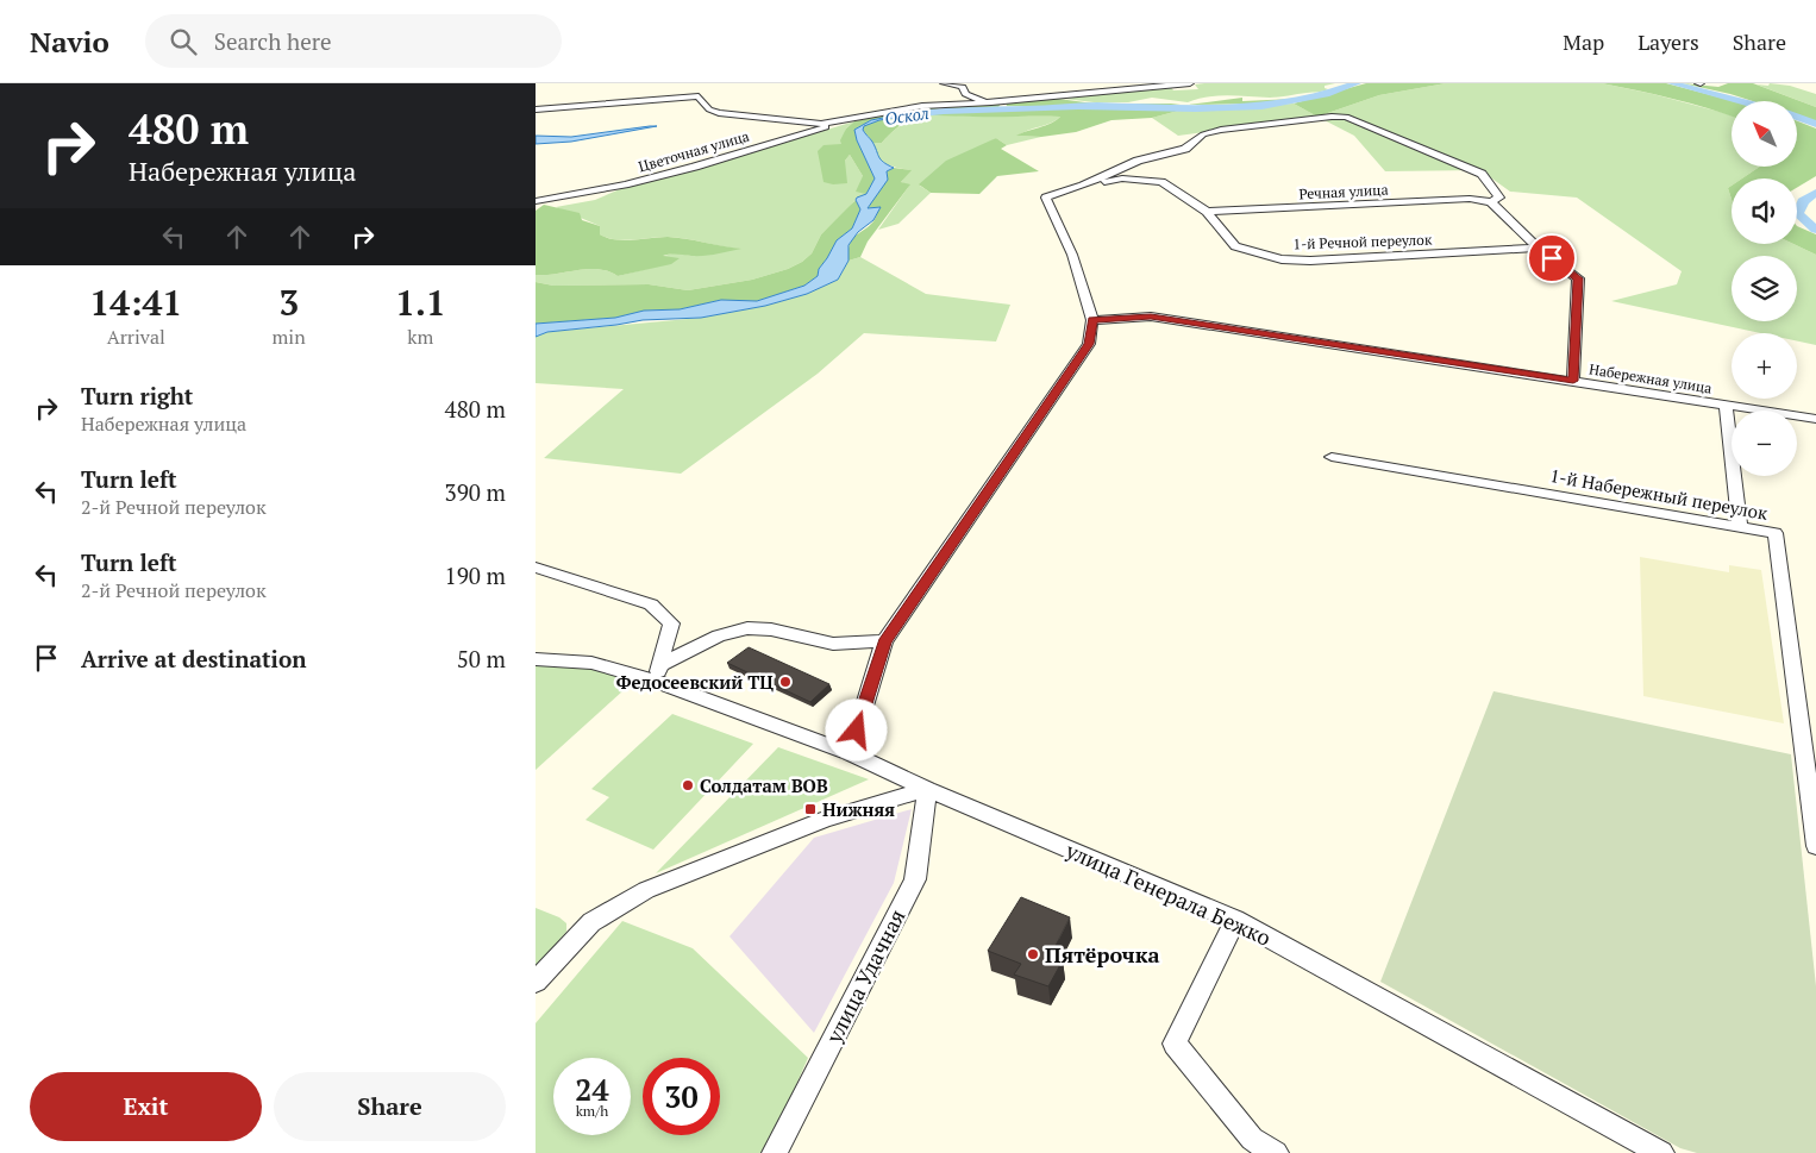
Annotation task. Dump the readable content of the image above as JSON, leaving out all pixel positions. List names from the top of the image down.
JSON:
{
  "streets": {
    "street": [
      "Цветочная улица",
      "Речная улица",
      "1-й Речной переулок",
      "Набережная улица",
      "1-й Набережный переулок",
      "улица Генерала Бежко",
      "улица Удачная"
    ]
  },
  "crossings": [
    ["Речная улица", "1-й Речной переулок"],
    ["улица Генерала Бежко", "улица Удачная"]
  ],
  "water": ["Оскол"],
  "places": {
    "other": ["Федосеевский ТЦ", "Солдатам ВОВ", "Пятёрочка"],
    "transit": ["Нижняя"]
  },
  "north": "top left",
  "page": {
    "header": "Navio",
    "search": "Search here",
    "nav": ["Map", "Layers", "Share"],
    "turn": ["480 m", "Набережная улица"],
    "map_buttons": ["+", "−"],
    "eta": [
      "14:41",
      "Arrival",
      "3",
      "min",
      "1.1",
      "km"
    ],
    "list": [
      {
        "name": "Turn right",
        "note": "Набережная улица",
        "value": "480 m"
      },
      {
        "name": "Turn left",
        "note": "2-й Речной переулок",
        "value": "390 m"
      },
      {
        "name": "Turn left",
        "note": "2-й Речной переулок",
        "value": "190 m"
      },
      {
        "name": "Arrive at destination",
        "value": "50 m"
      }
    ],
    "speed": "24 km/h",
    "limit": "30",
    "buttons": ["Exit", "Share"]
  }
}
